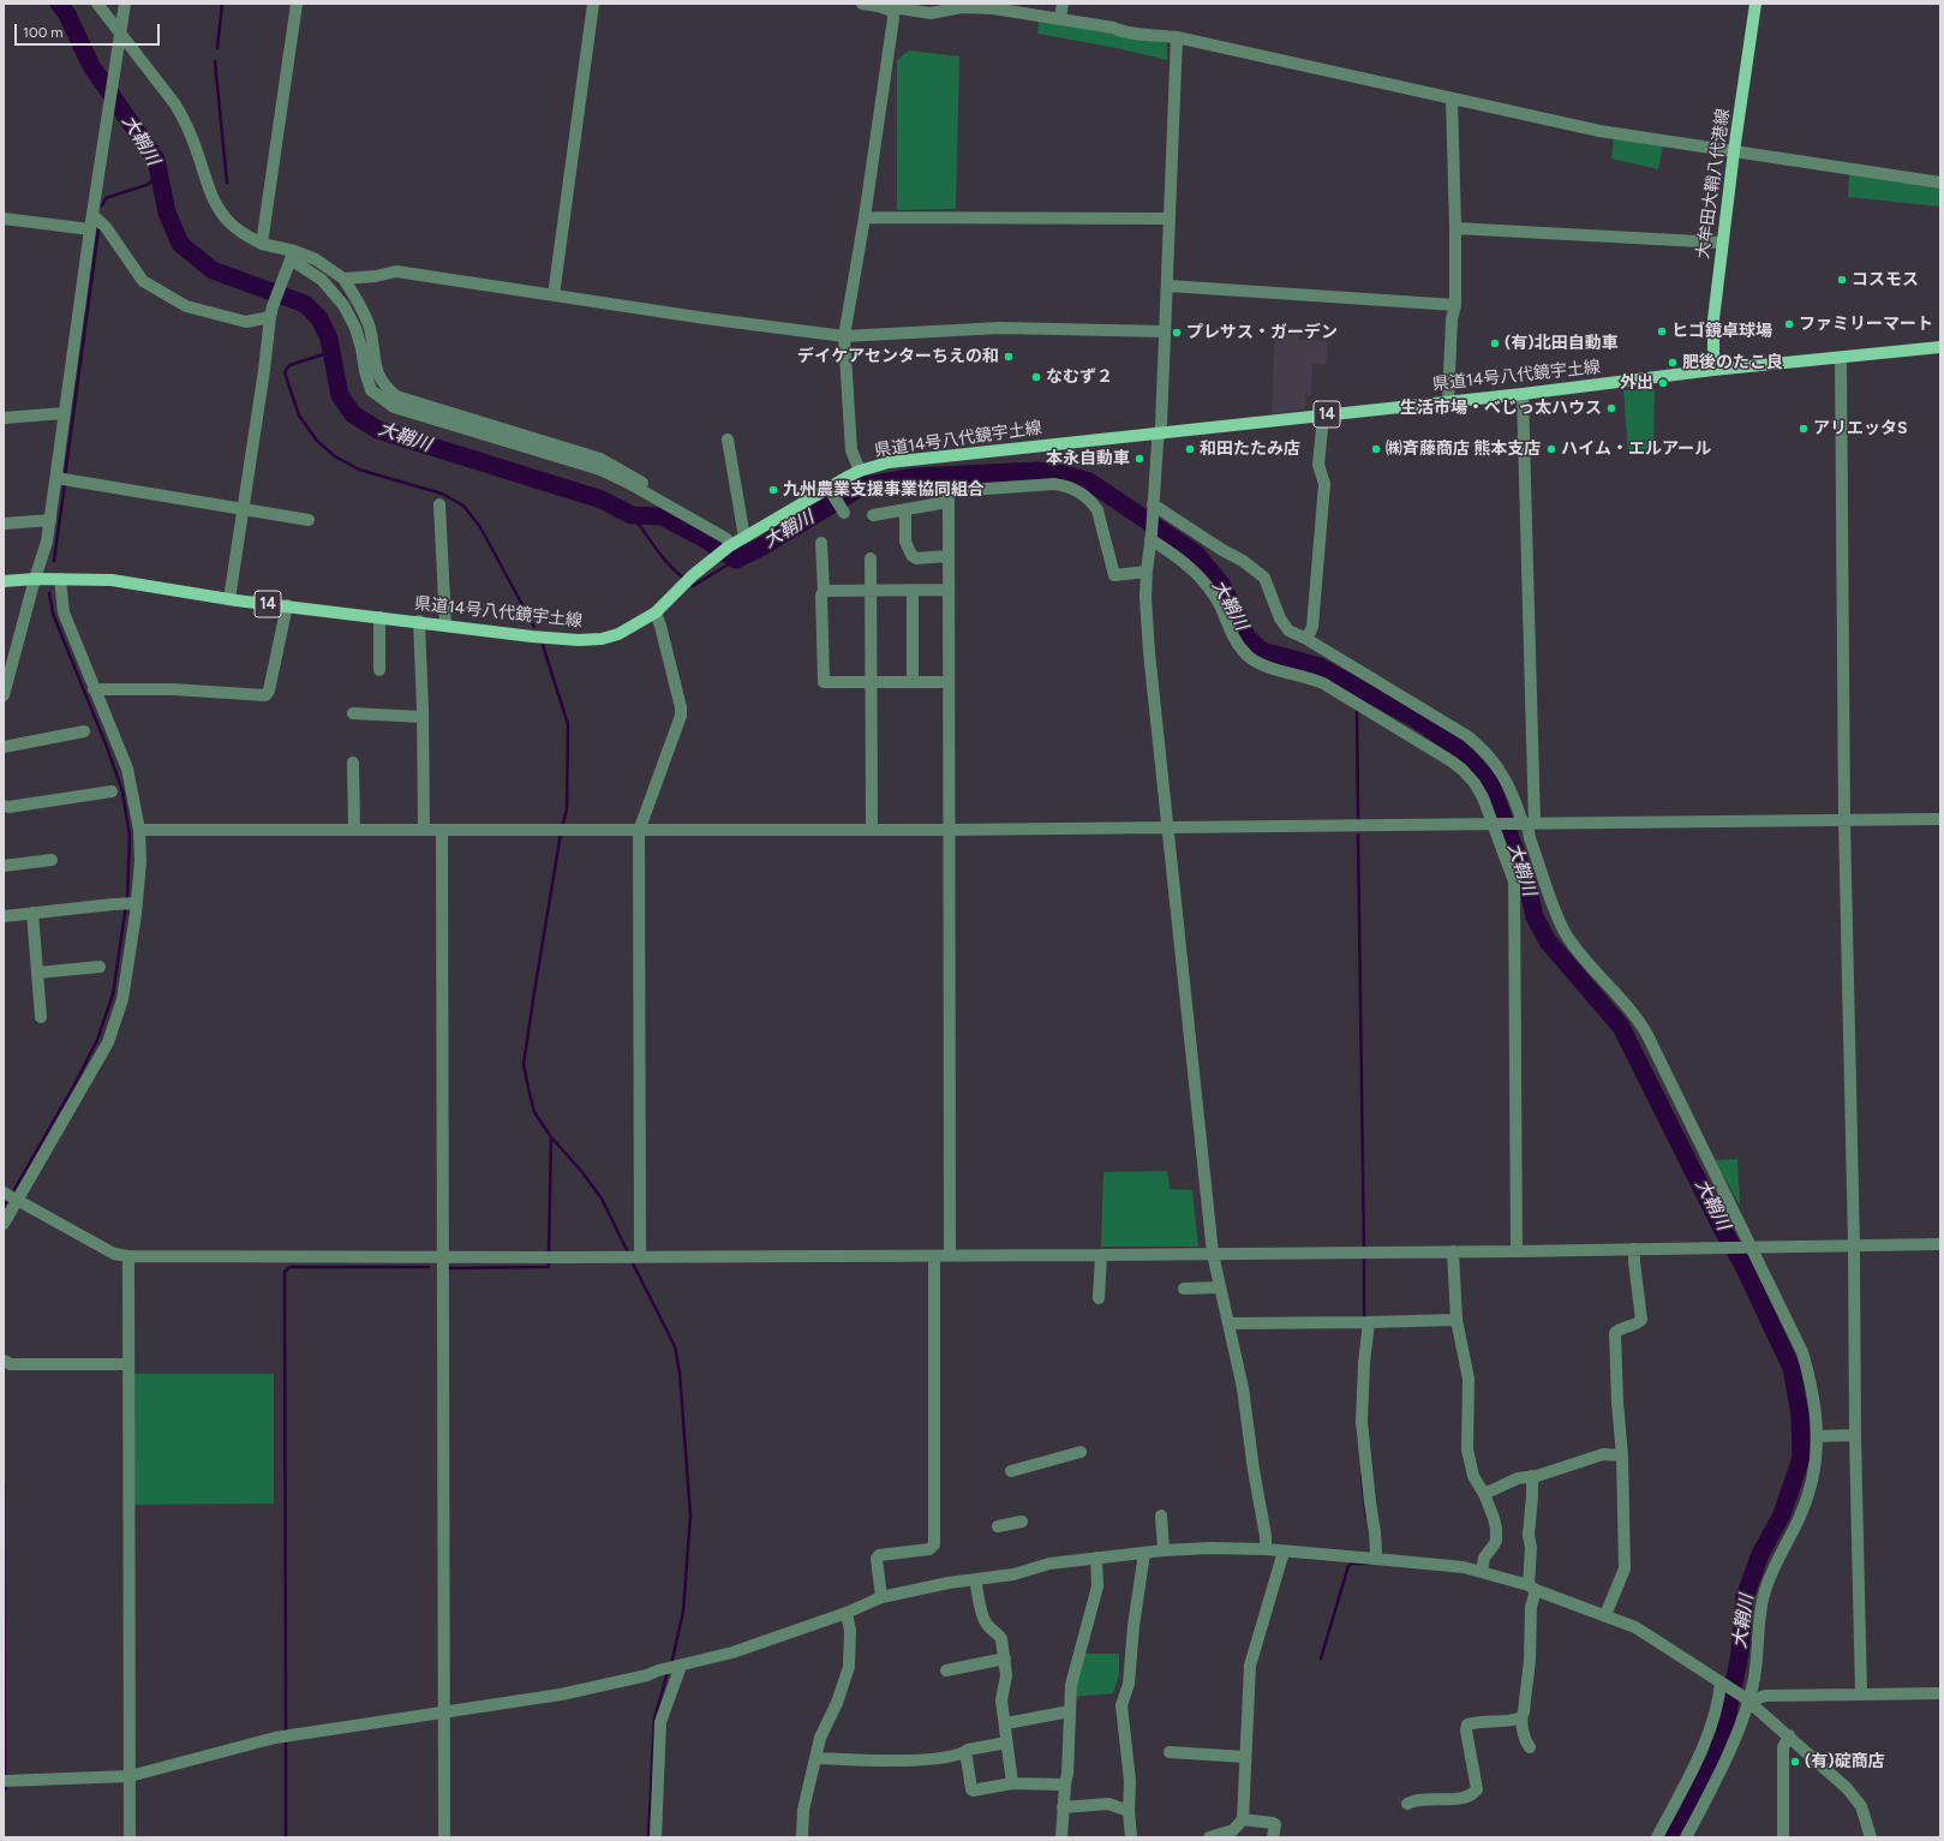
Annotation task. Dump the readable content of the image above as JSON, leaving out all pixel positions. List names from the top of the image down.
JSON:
{
  "streets": {
    "main road": ["大牟田大鞘八代港線", "県道14号八代鏡宇土線", "14"]
  },
  "crossings": [
    ["大牟田大鞘八代港線", "県道14号八代鏡宇土線"]
  ],
  "water": ["大鞘川"],
  "places": [
    "コスモス",
    "ファミリーマート",
    "ヒゴ鏡卓球場",
    "プレサス・ガーデン",
    "(有)北田自動車",
    "デイケアセンターちえの和",
    "肥後のたこ良",
    "なむず２",
    "外出",
    "生活市場・べじっ太ハウス",
    "アリエッタS",
    "和田たたみ店",
    "㈱斉藤商店 熊本支店",
    "ハイム・エルアール",
    "本永自動車",
    "九州農業支援事業協同組合",
    "(有)碇商店"
  ],
  "scale_bar": "100 m"
}
